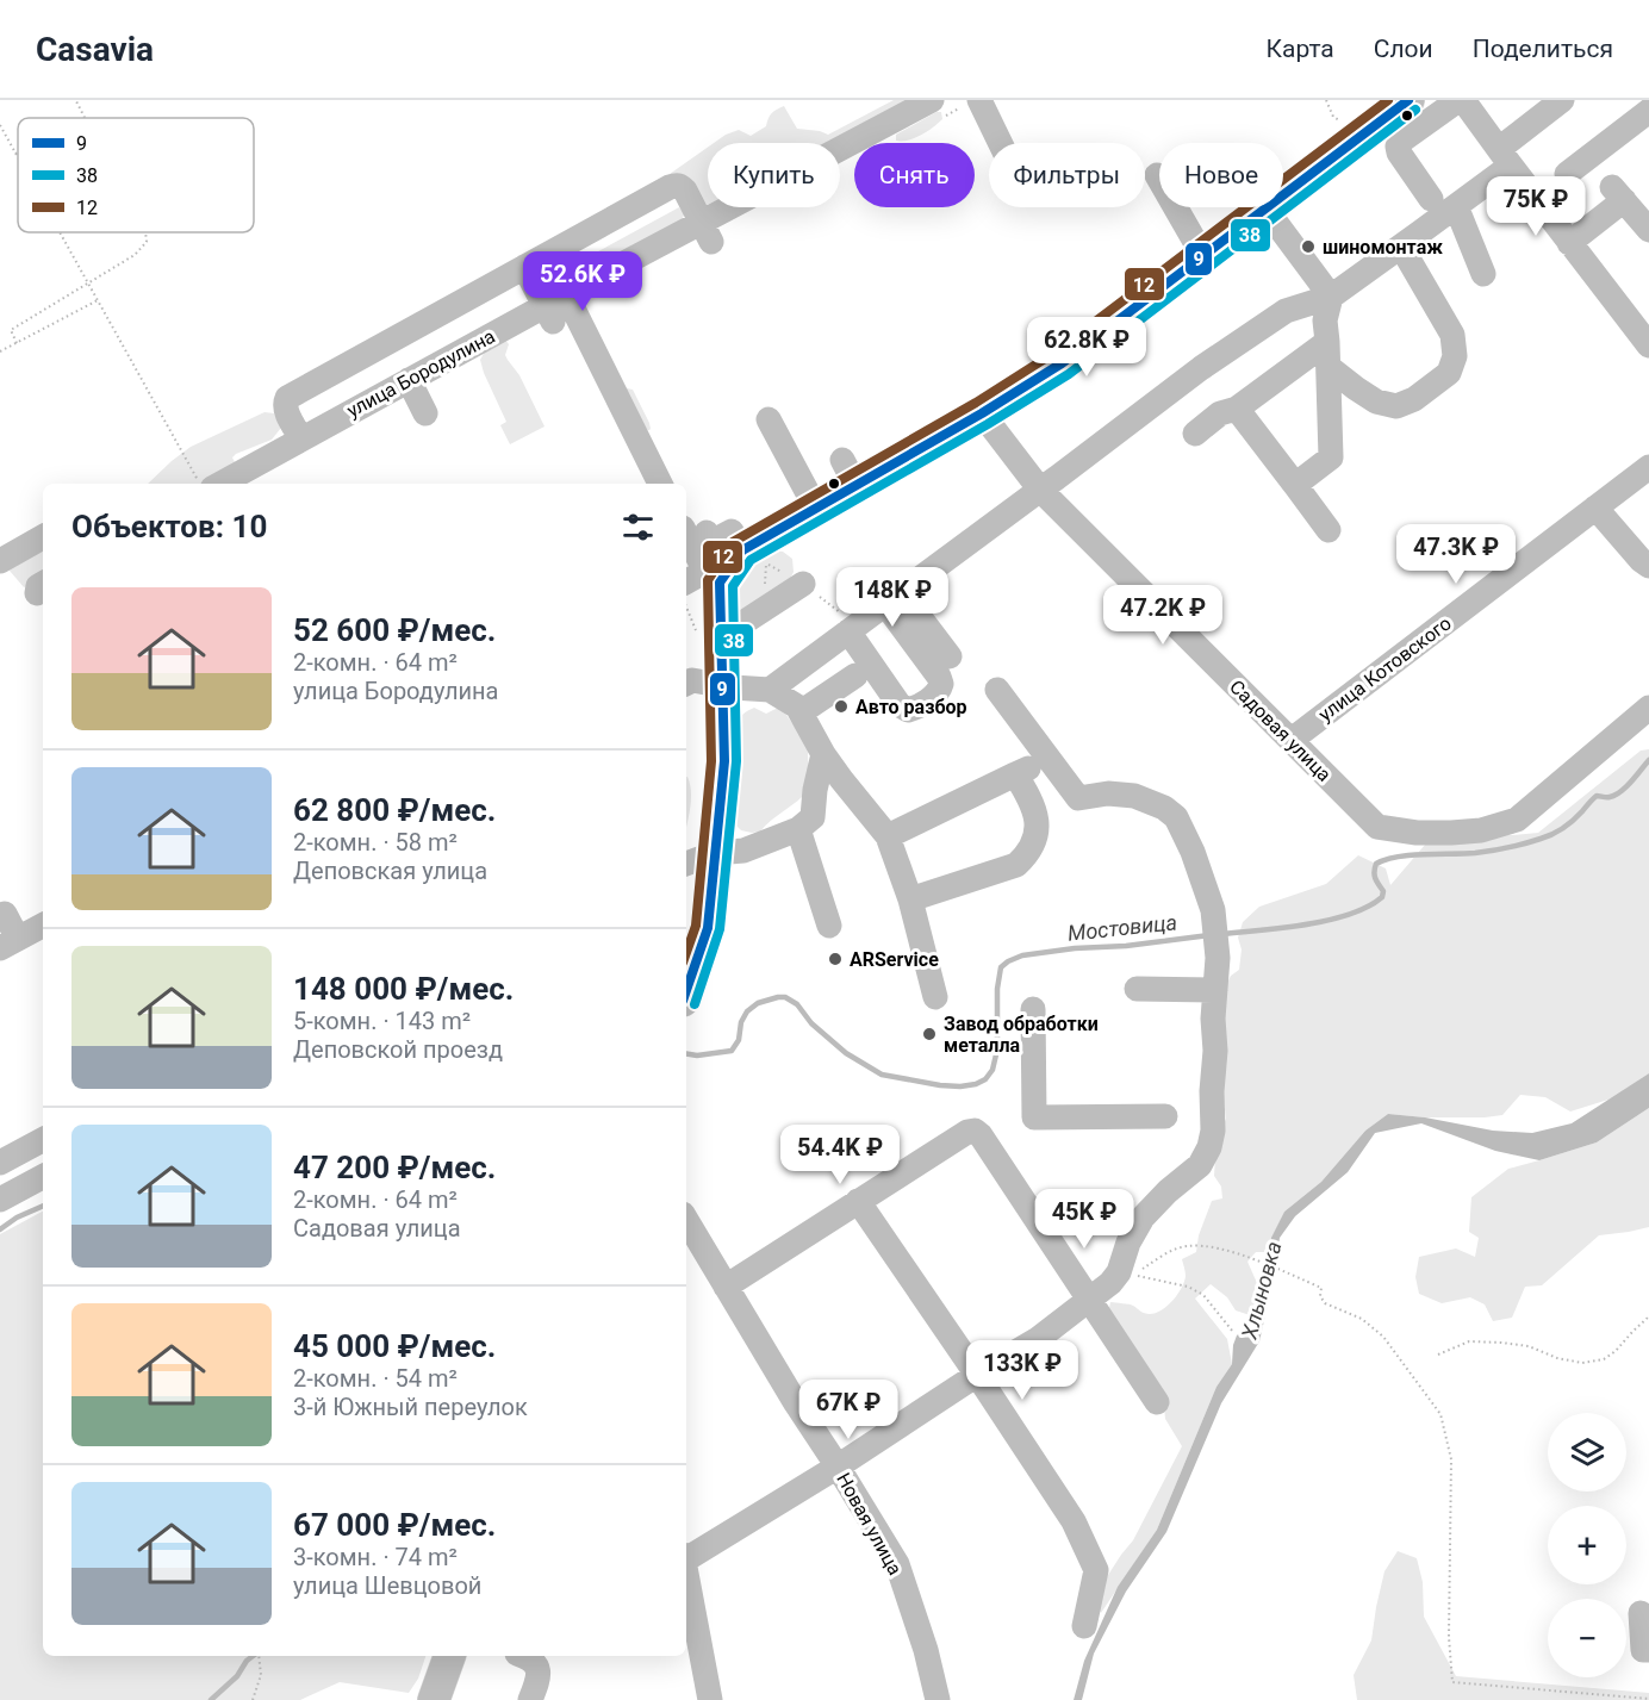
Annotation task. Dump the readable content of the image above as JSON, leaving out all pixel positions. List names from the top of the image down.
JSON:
{
  "streets": {
    "street": [
      "улица Бородулина",
      "улица Котовского",
      "Садовая улица",
      "Новая улица"
    ]
  },
  "crossings": [
    ["улица Котовского", "Садовая улица"]
  ],
  "water": ["Мостовица", "Хлыновка"],
  "places": [
    "шиномонтаж",
    "Авто разбор",
    "ARService",
    "Завод обработки металла"
  ],
  "lines": ["transit line 9", "transit line 12", "transit line 38"],
  "legend": ["9", "38", "12"],
  "page": {
    "header": "Casavia",
    "nav": ["Карта", "Слои", "Поделиться"],
    "chip": [
      "Купить",
      "Снять",
      "Фильтры",
      "Новое"
    ],
    "price": [
      "75K ₽",
      "52.6K ₽",
      "62.8K ₽",
      "47.3K ₽",
      "148K ₽",
      "47.2K ₽",
      "54.4K ₽",
      "45K ₽",
      "133K ₽",
      "67K ₽"
    ],
    "heading": "Объектов: 10",
    "list": [
      {
        "name": "52 600 ₽/мес.",
        "note": "2-комн. · 64 m² · улица Бородулина"
      },
      {
        "name": "62 800 ₽/мес.",
        "note": "2-комн. · 58 m² · Деповская улица"
      },
      {
        "name": "148 000 ₽/мес.",
        "note": "5-комн. · 143 m² · Деповской проезд"
      },
      {
        "name": "47 200 ₽/мес.",
        "note": "2-комн. · 64 m² · Садовая улица"
      },
      {
        "name": "45 000 ₽/мес.",
        "note": "2-комн. · 54 m² · 3-й Южный переулок"
      },
      {
        "name": "67 000 ₽/мес.",
        "note": "3-комн. · 74 m² · улица Шевцовой"
      }
    ],
    "map_buttons": ["+", "−"]
  }
}
